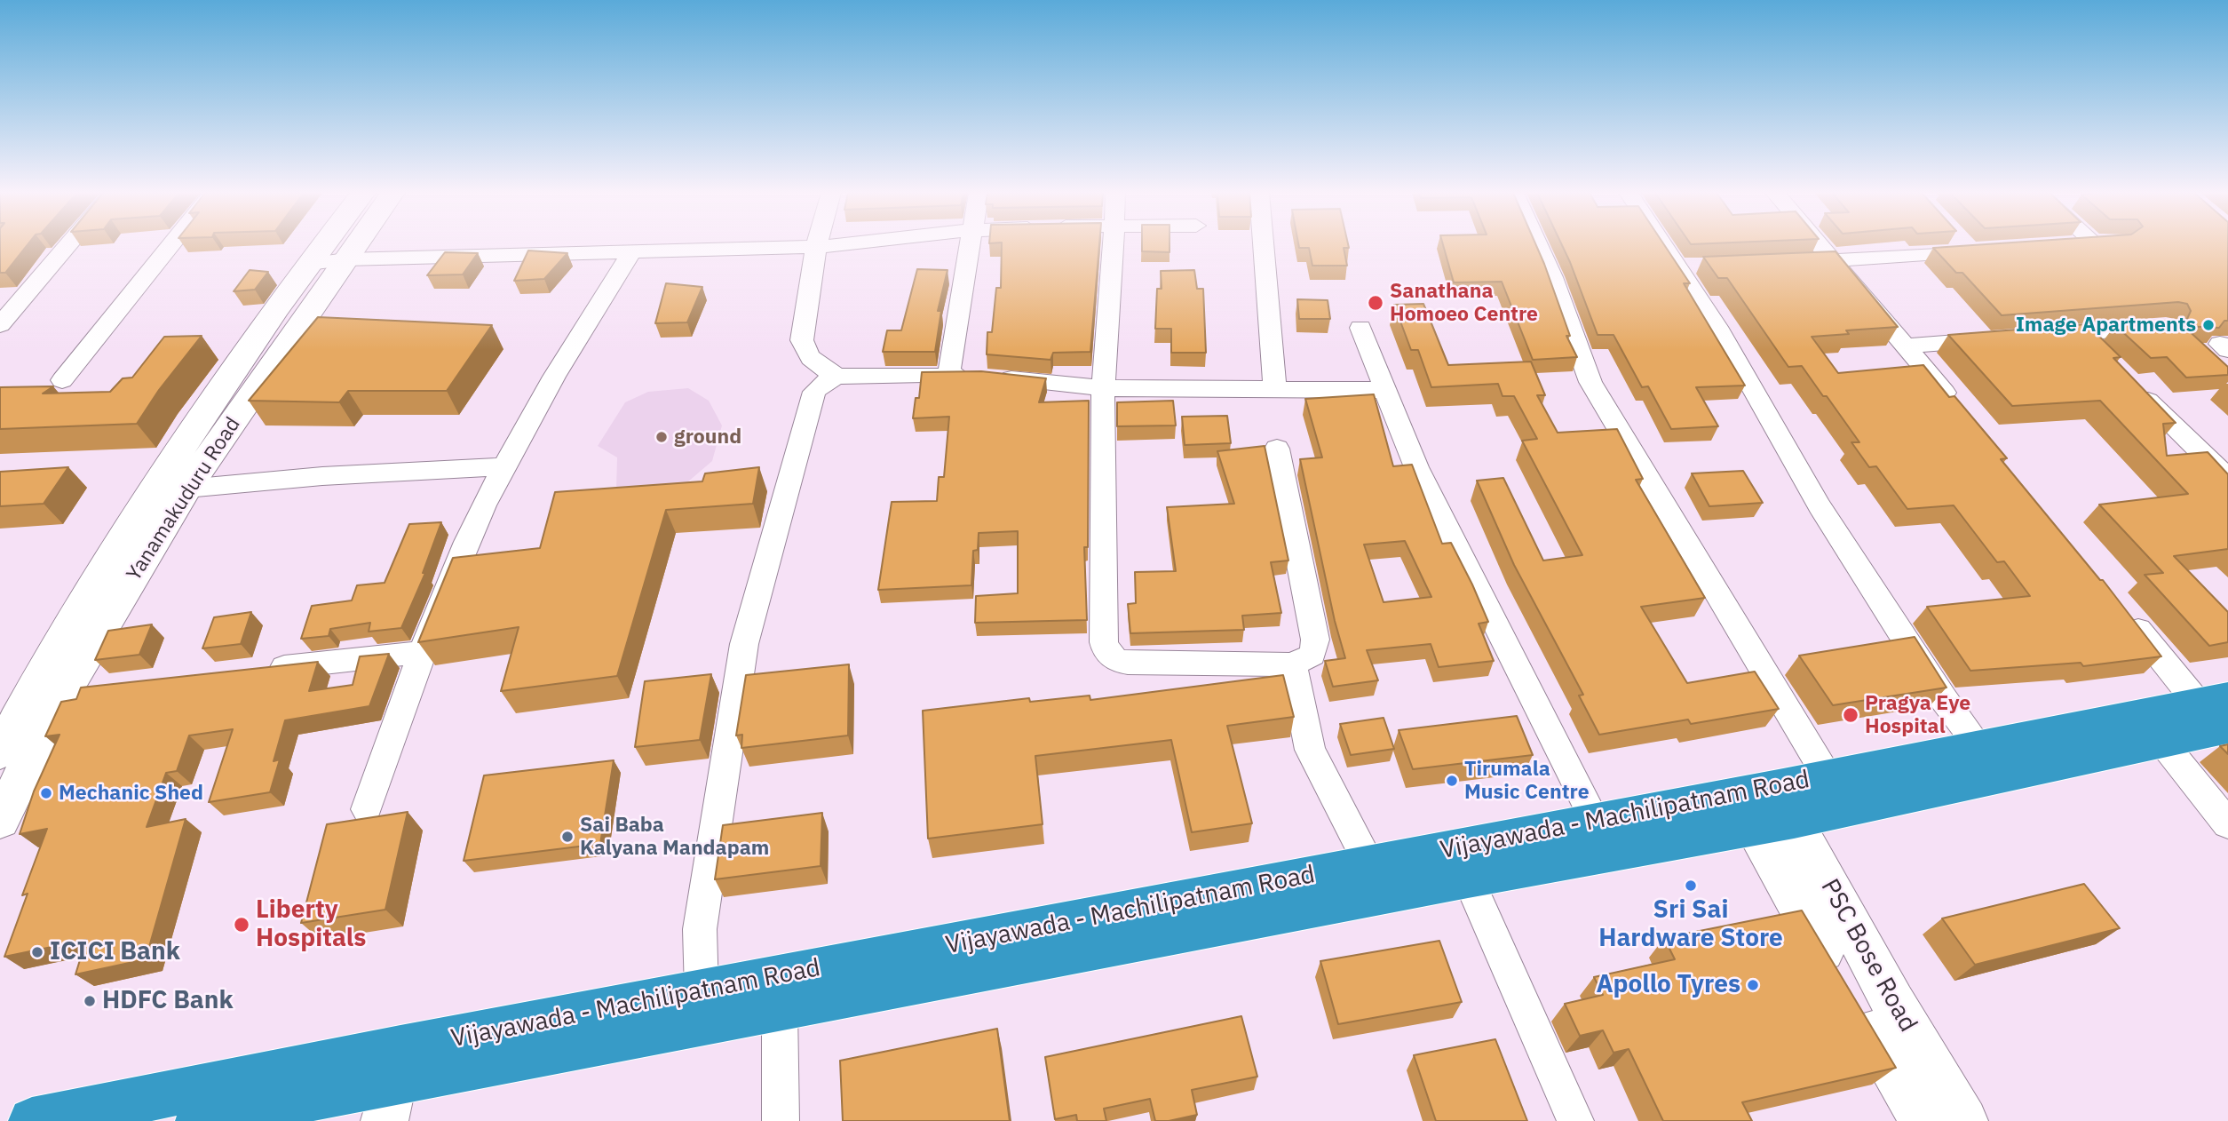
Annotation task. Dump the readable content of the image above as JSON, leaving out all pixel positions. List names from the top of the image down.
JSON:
{
  "streets": {
    "highway": ["Vijayawada - Machilipatnam Road"],
    "street": ["Yanamakuduru Road", "PSC Bose Road"]
  },
  "crossings": [
    ["Vijayawada - Machilipatnam Road", "PSC Bose Road"]
  ],
  "places": [
    "Sanathana Homoeo Centre",
    "Image Apartments",
    "ground",
    "Pragya Eye Hospital",
    "Tirumala Music Centre",
    "Mechanic Shed",
    "Sai Baba Kalyana Mandapam",
    "Sri Sai Hardware Store",
    "Liberty Hospitals",
    "ICICI Bank",
    "Apollo Tyres",
    "HDFC Bank"
  ]
}
